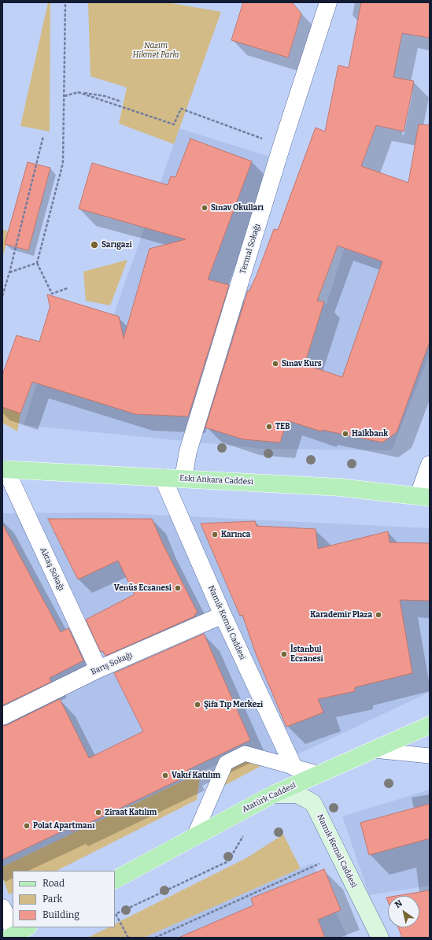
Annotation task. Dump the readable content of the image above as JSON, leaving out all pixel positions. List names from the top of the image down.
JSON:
{
  "streets": {
    "main road": ["Eski Ankara Caddesi", "Atatürk Caddesi"],
    "street": [
      "Termal Sokağı",
      "Aktaş Sokağı",
      "Namık Kemal Caddesi",
      "Barış Sokağı"
    ]
  },
  "crossings": [
    ["Termal Sokağı", "Eski Ankara Caddesi"],
    ["Eski Ankara Caddesi", "Aktaş Sokağı"],
    ["Eski Ankara Caddesi", "Namık Kemal Caddesi"],
    ["Aktaş Sokağı", "Barış Sokağı"],
    ["Namık Kemal Caddesi", "Barış Sokağı"],
    ["Namık Kemal Caddesi", "Atatürk Caddesi"]
  ],
  "parks": ["Nazım Hikmet Parkı"],
  "places": [
    "Sınav Okulları",
    "Sarıgazi",
    "Sınav Kurs",
    "TEB",
    "Halkbank",
    "Karınca",
    "Venüs Eczanesi",
    "Karademir Plaza",
    "İstanbul Eczanesi",
    "Şifa Tıp Merkezi",
    "Vakıf Katılım",
    "Ziraat Katılım",
    "Polat Apartmanı"
  ],
  "legend": ["Road", "Park", "Building"],
  "north": "top left"
}
